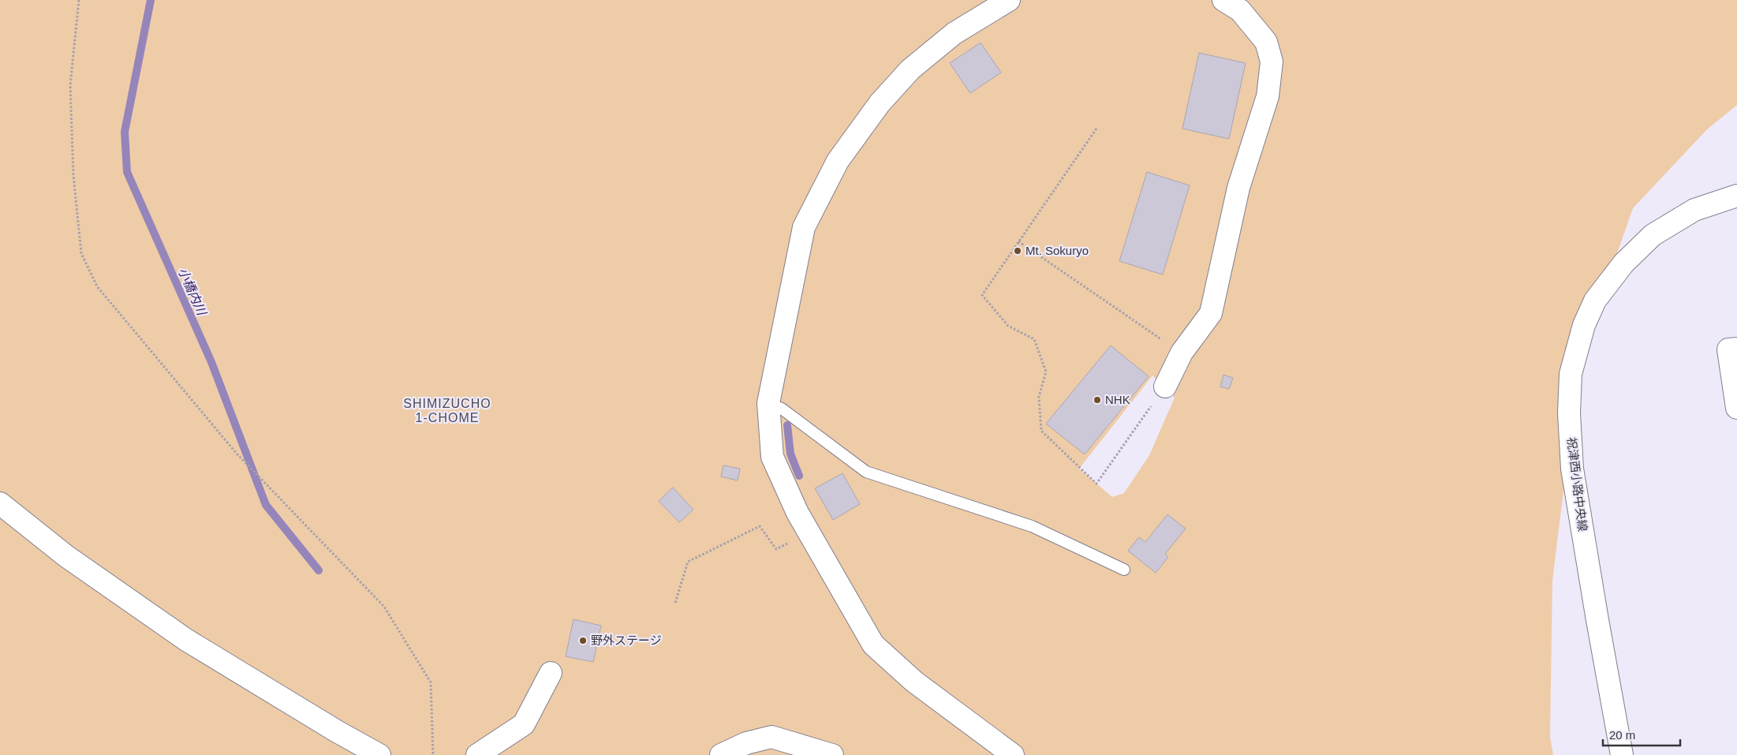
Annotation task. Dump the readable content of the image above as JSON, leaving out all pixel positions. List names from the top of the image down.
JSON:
{
  "streets": {
    "street": ["祝津西小路中央線"]
  },
  "districts": ["SHIMIZUCHO 1-CHOME"],
  "water": ["小橋内川"],
  "places": ["Mt. Sokuryo", "NHK", "野外ステージ"],
  "scale_bar": "20 m"
}
